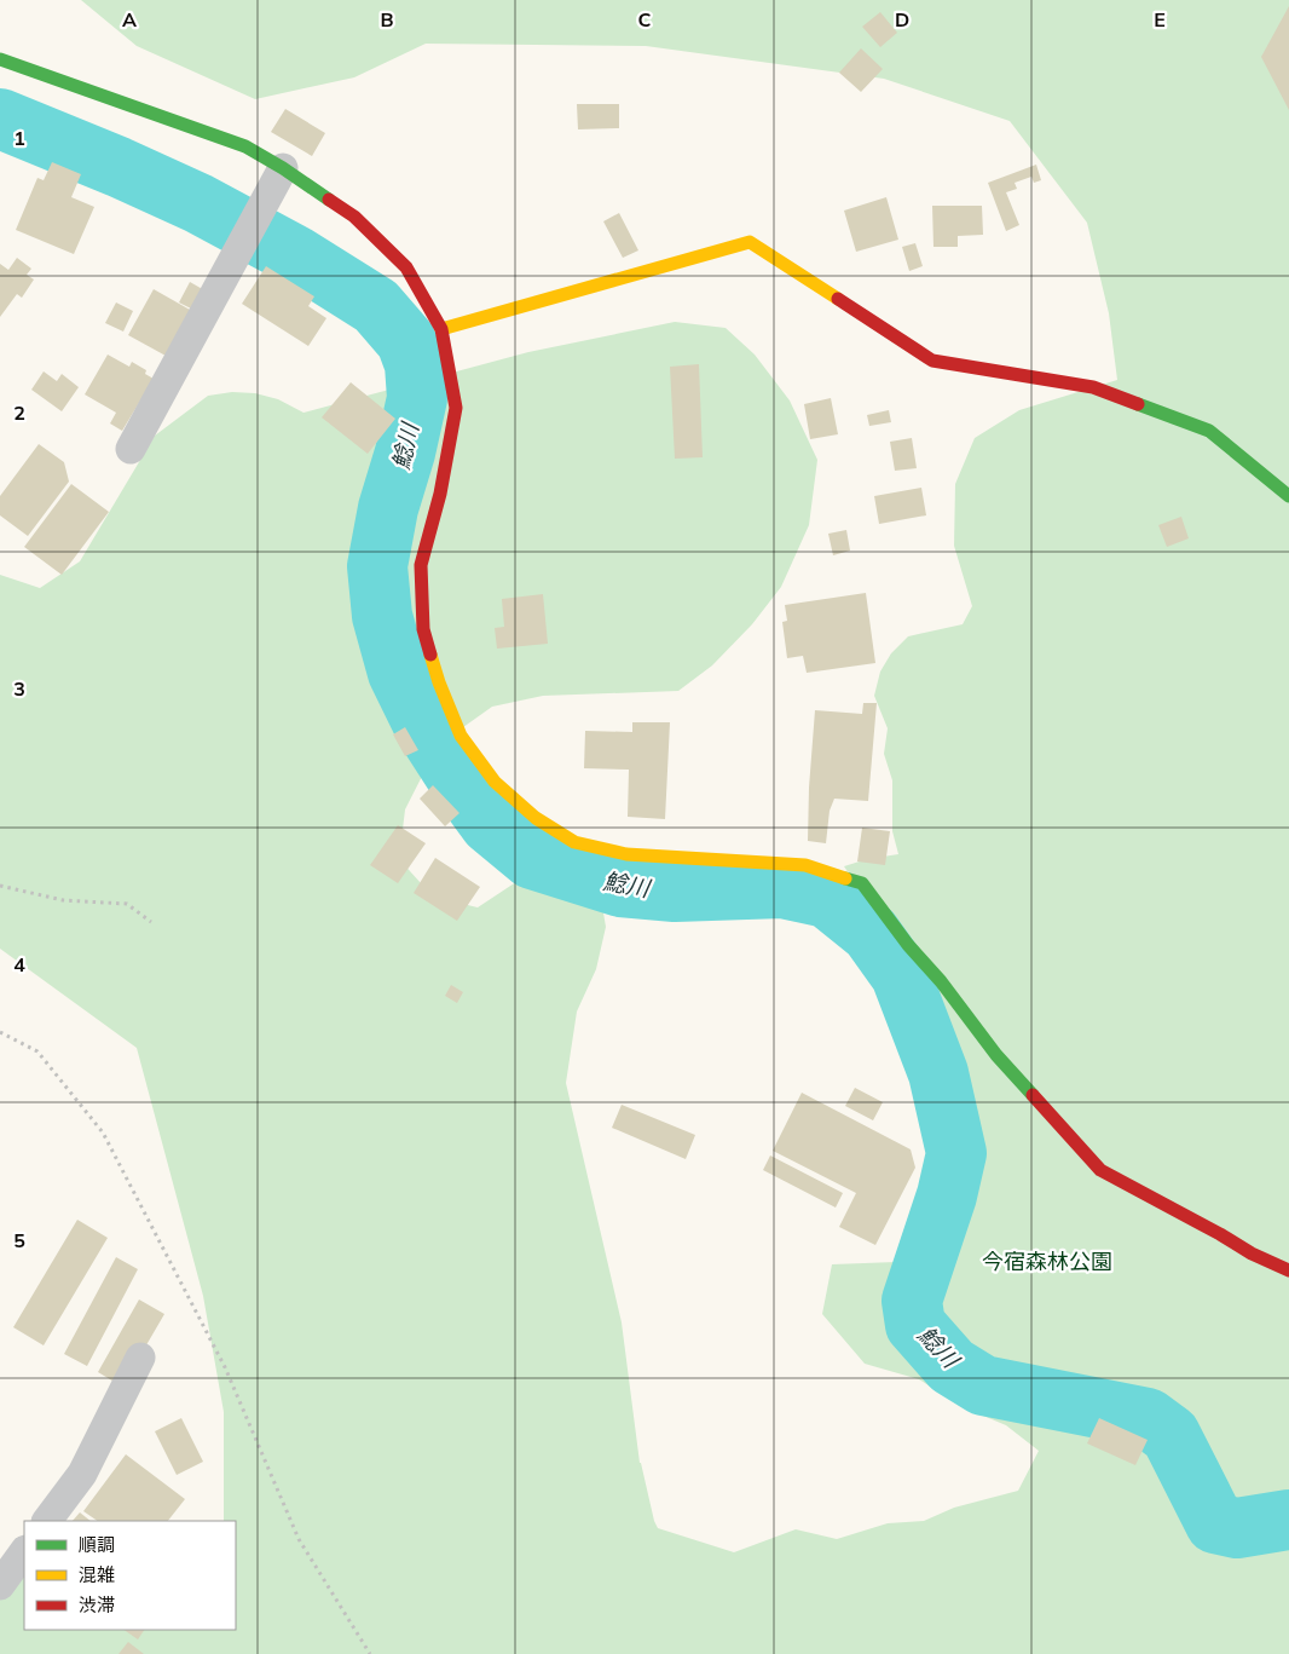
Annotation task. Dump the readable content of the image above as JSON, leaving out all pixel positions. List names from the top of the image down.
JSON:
{
  "water": ["鯰川"],
  "parks": ["今宿森林公園"],
  "legend": ["順調", "混雑", "渋滞"],
  "grid": {
    "columns": [
      "A",
      "B",
      "C",
      "D",
      "E"
    ],
    "rows": [
      "1",
      "2",
      "3",
      "4",
      "5"
    ]
  }
}
